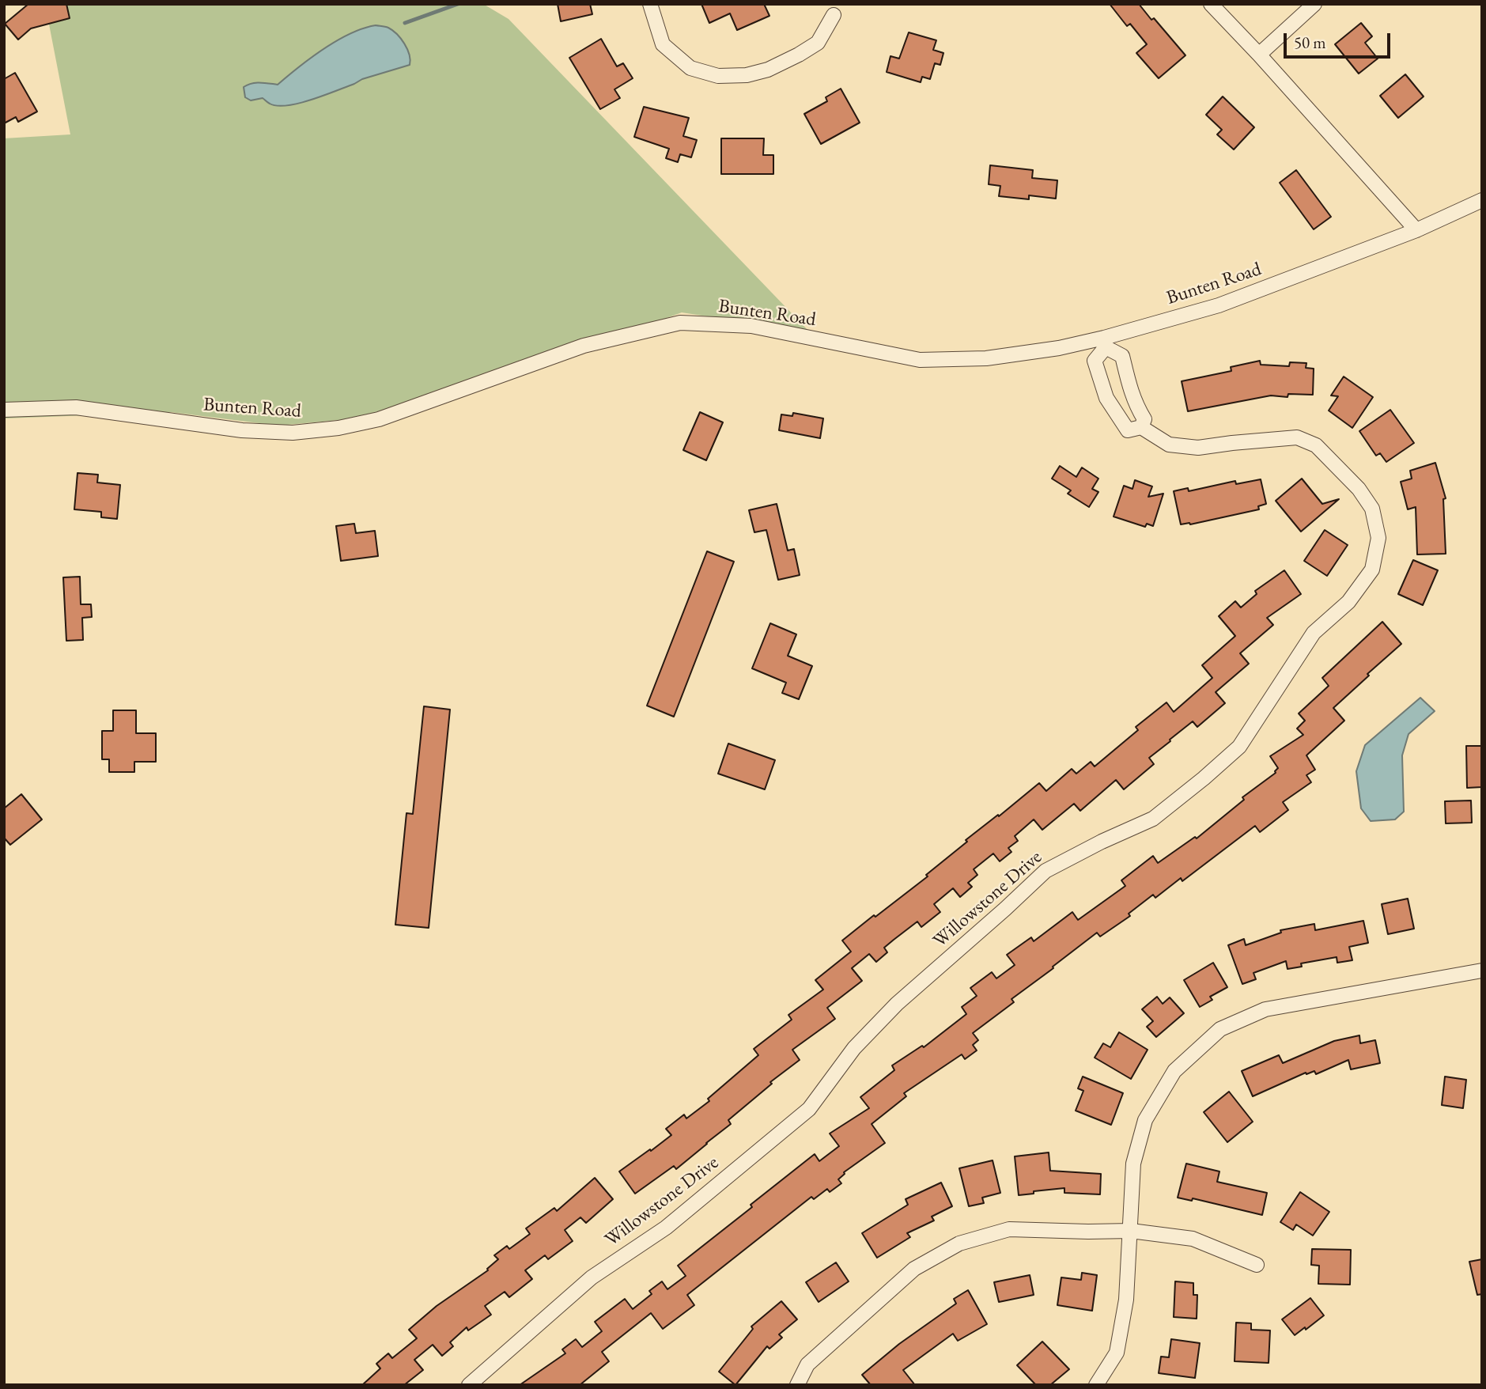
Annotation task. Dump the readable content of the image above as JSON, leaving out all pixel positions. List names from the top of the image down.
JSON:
{
  "streets": {
    "street": ["Bunten Road", "Willowstone Drive"]
  },
  "crossings": [
    ["Bunten Road", "Willowstone Drive"]
  ],
  "scale_bar": "50 m"
}
